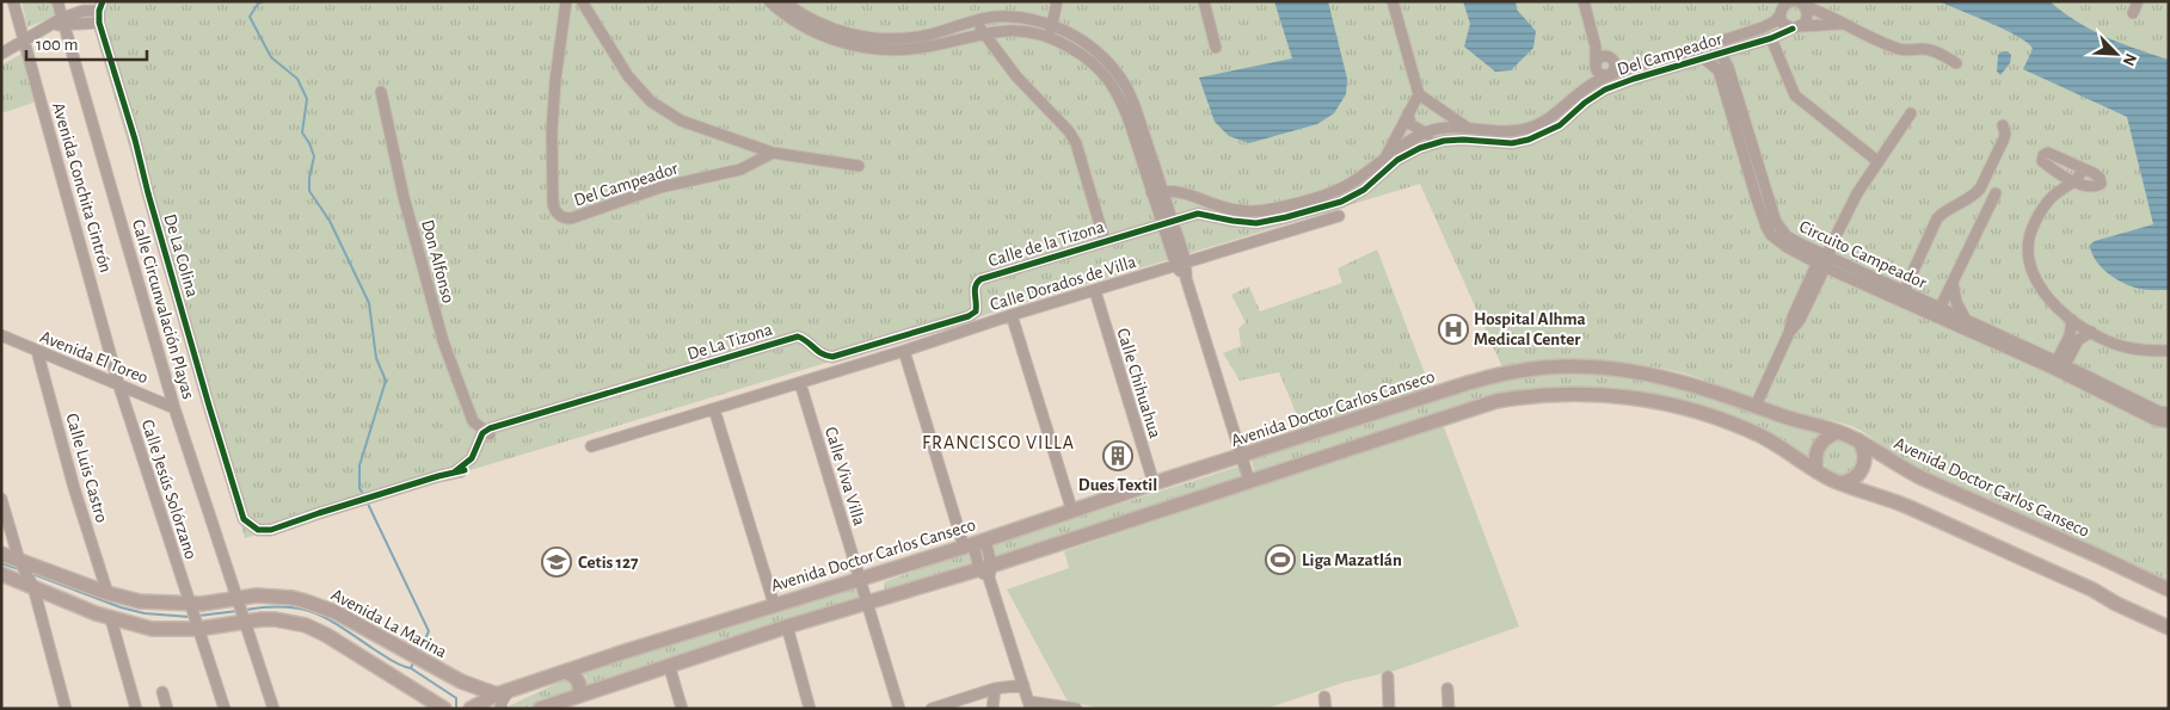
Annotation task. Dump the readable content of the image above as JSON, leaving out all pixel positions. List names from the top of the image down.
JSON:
{
  "streets": {
    "main road": ["Avenida Doctor Carlos Canseco", "Avenida La Marina"],
    "street": [
      "Del Campeador",
      "Avenida Conchita Cintrón",
      "Calle de la Tizona",
      "Circuito Campeador",
      "De La Colina",
      "Don Alfonso",
      "Calle Dorados de Villa",
      "Calle Circunvalación Playas",
      "De La Tizona",
      "Avenida El Toreo",
      "Calle Chihuahua",
      "Calle Luis Castro",
      "Calle Viva Villa",
      "Calle Jesús Solórzano"
    ]
  },
  "crossings": [
    ["Del Campeador", "Calle de la Tizona"],
    ["Del Campeador", "Circuito Campeador"],
    ["Avenida Conchita Cintrón", "Avenida El Toreo"],
    ["Avenida Conchita Cintrón", "Calle Jesús Solórzano"],
    ["Calle de la Tizona", "De La Tizona"],
    ["De La Colina", "Don Alfonso"],
    ["De La Colina", "De La Tizona"],
    ["Don Alfonso", "De La Tizona"],
    ["Calle Dorados de Villa", "Calle Chihuahua"],
    ["Calle Dorados de Villa", "Calle Viva Villa"],
    ["Calle Circunvalación Playas", "Avenida El Toreo"],
    ["Calle Circunvalación Playas", "Avenida La Marina"],
    ["Avenida El Toreo", "Calle Luis Castro"],
    ["Avenida El Toreo", "Calle Jesús Solórzano"],
    ["Calle Chihuahua", "Avenida Doctor Carlos Canseco"],
    ["Avenida Doctor Carlos Canseco", "Calle Viva Villa"],
    ["Avenida Doctor Carlos Canseco", "Avenida La Marina"],
    ["Calle Luis Castro", "Avenida La Marina"],
    ["Calle Jesús Solórzano", "Avenida La Marina"]
  ],
  "districts": ["FRANCISCO VILLA"],
  "places": {
    "hospital": ["Hospital Alhma Medical Center"],
    "building": ["Dues Textil"],
    "sports": ["Liga Mazatlán"],
    "school or university": ["Cetis 127"]
  },
  "scale_bar": "100 m",
  "north": "bottom right"
}
